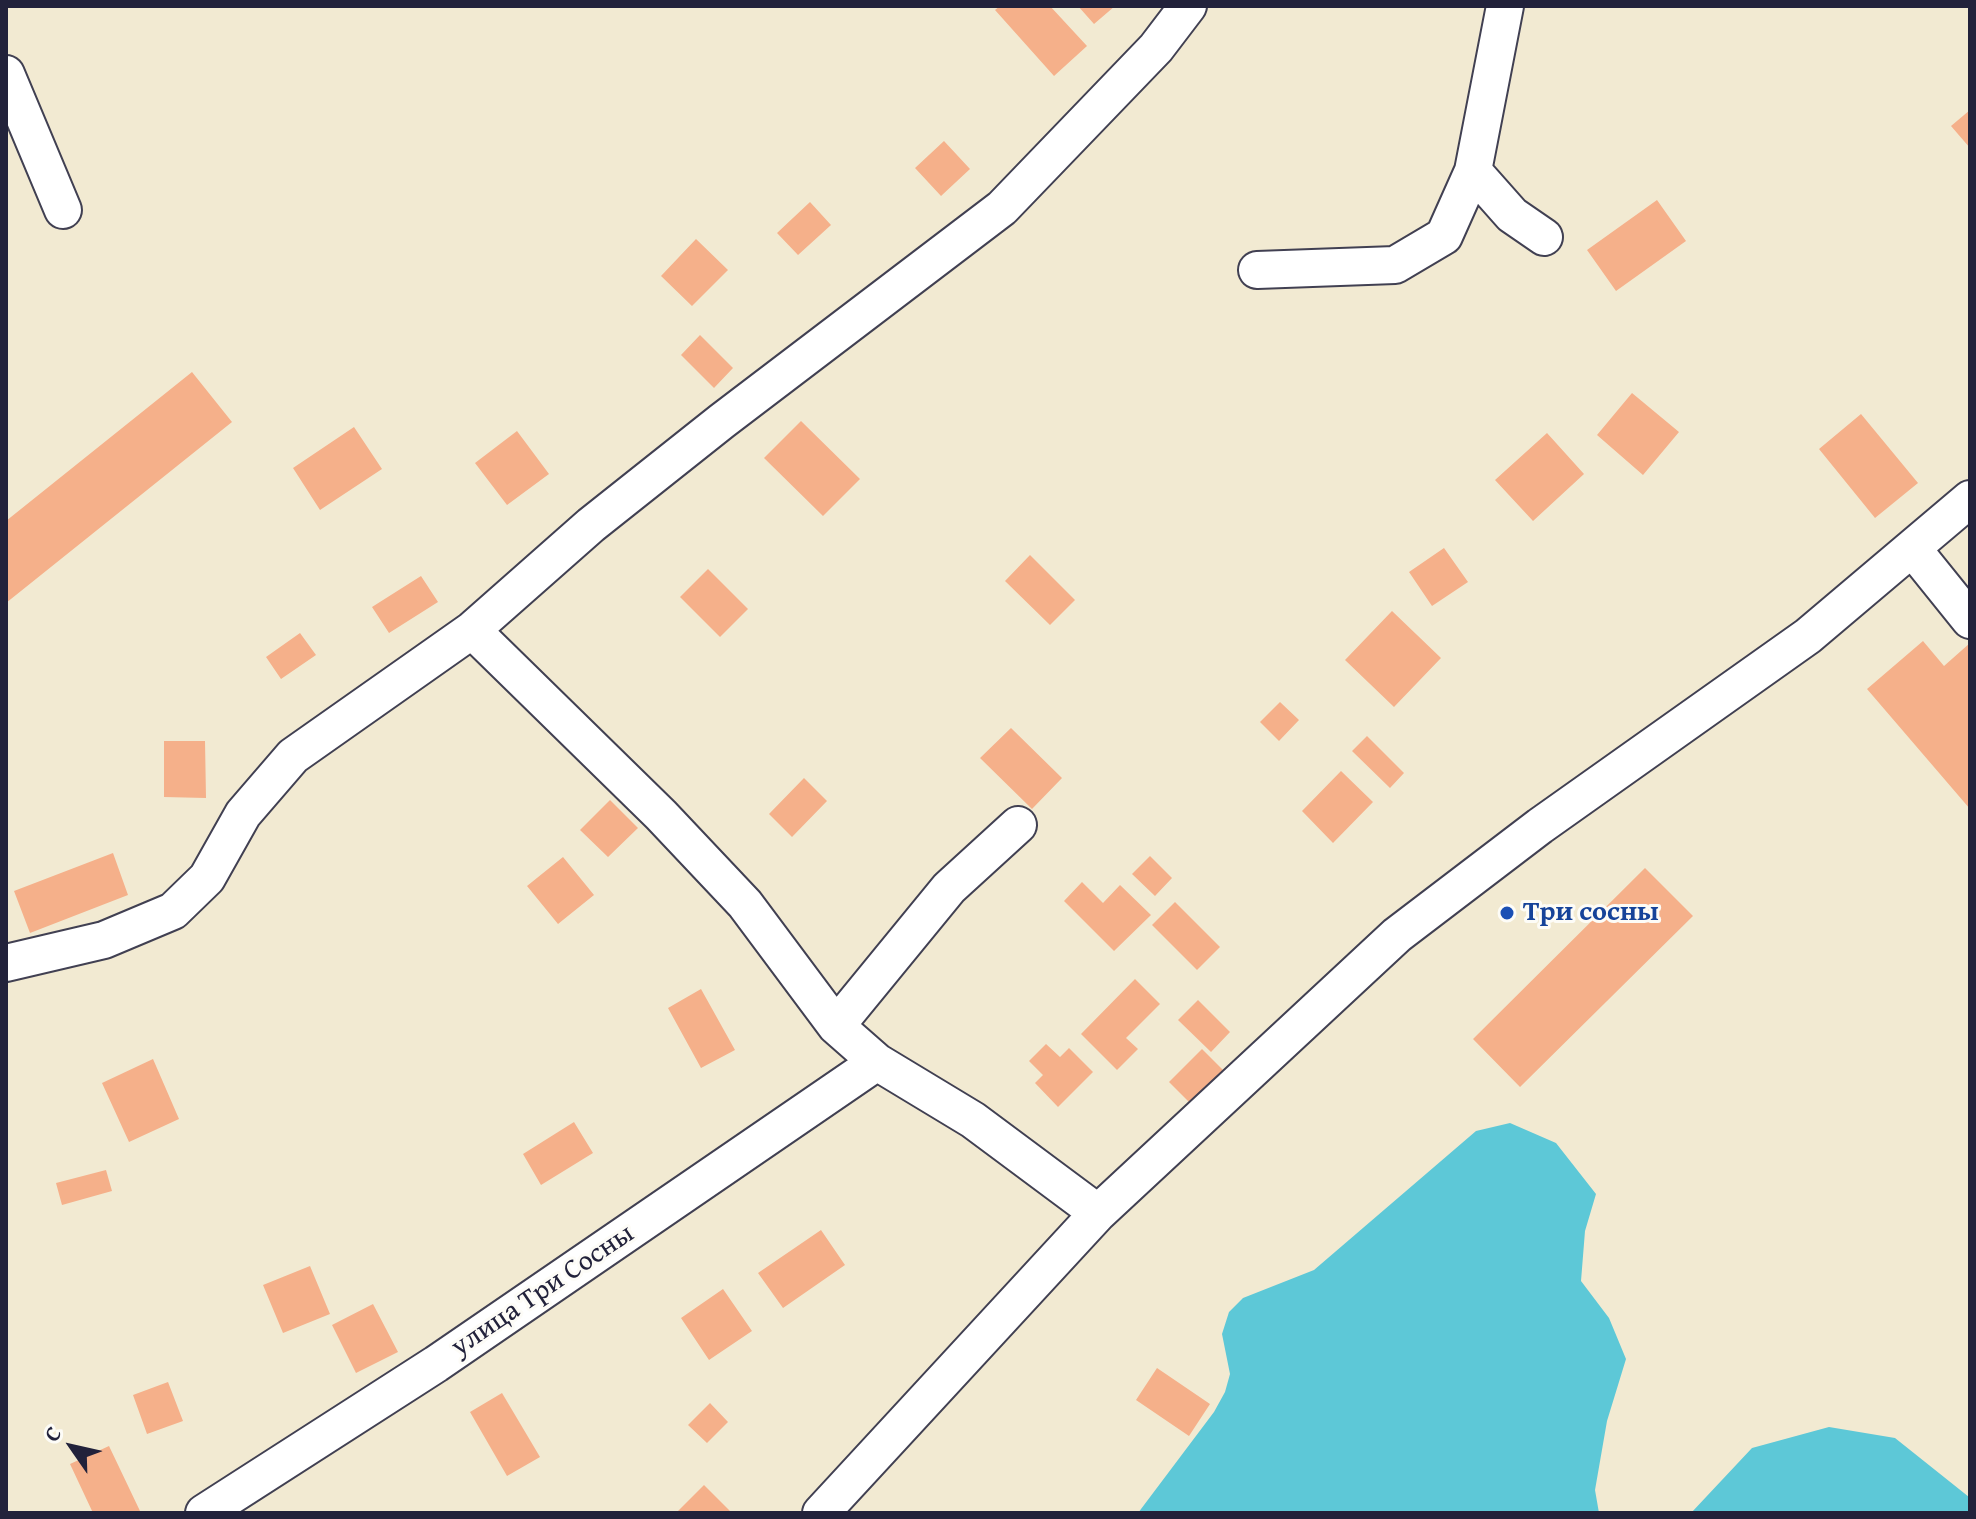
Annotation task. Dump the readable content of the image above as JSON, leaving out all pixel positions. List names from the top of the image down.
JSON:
{
  "streets": {
    "street": ["улица Три Сосны"]
  },
  "places": ["Три сосны"],
  "north": "top left"
}
